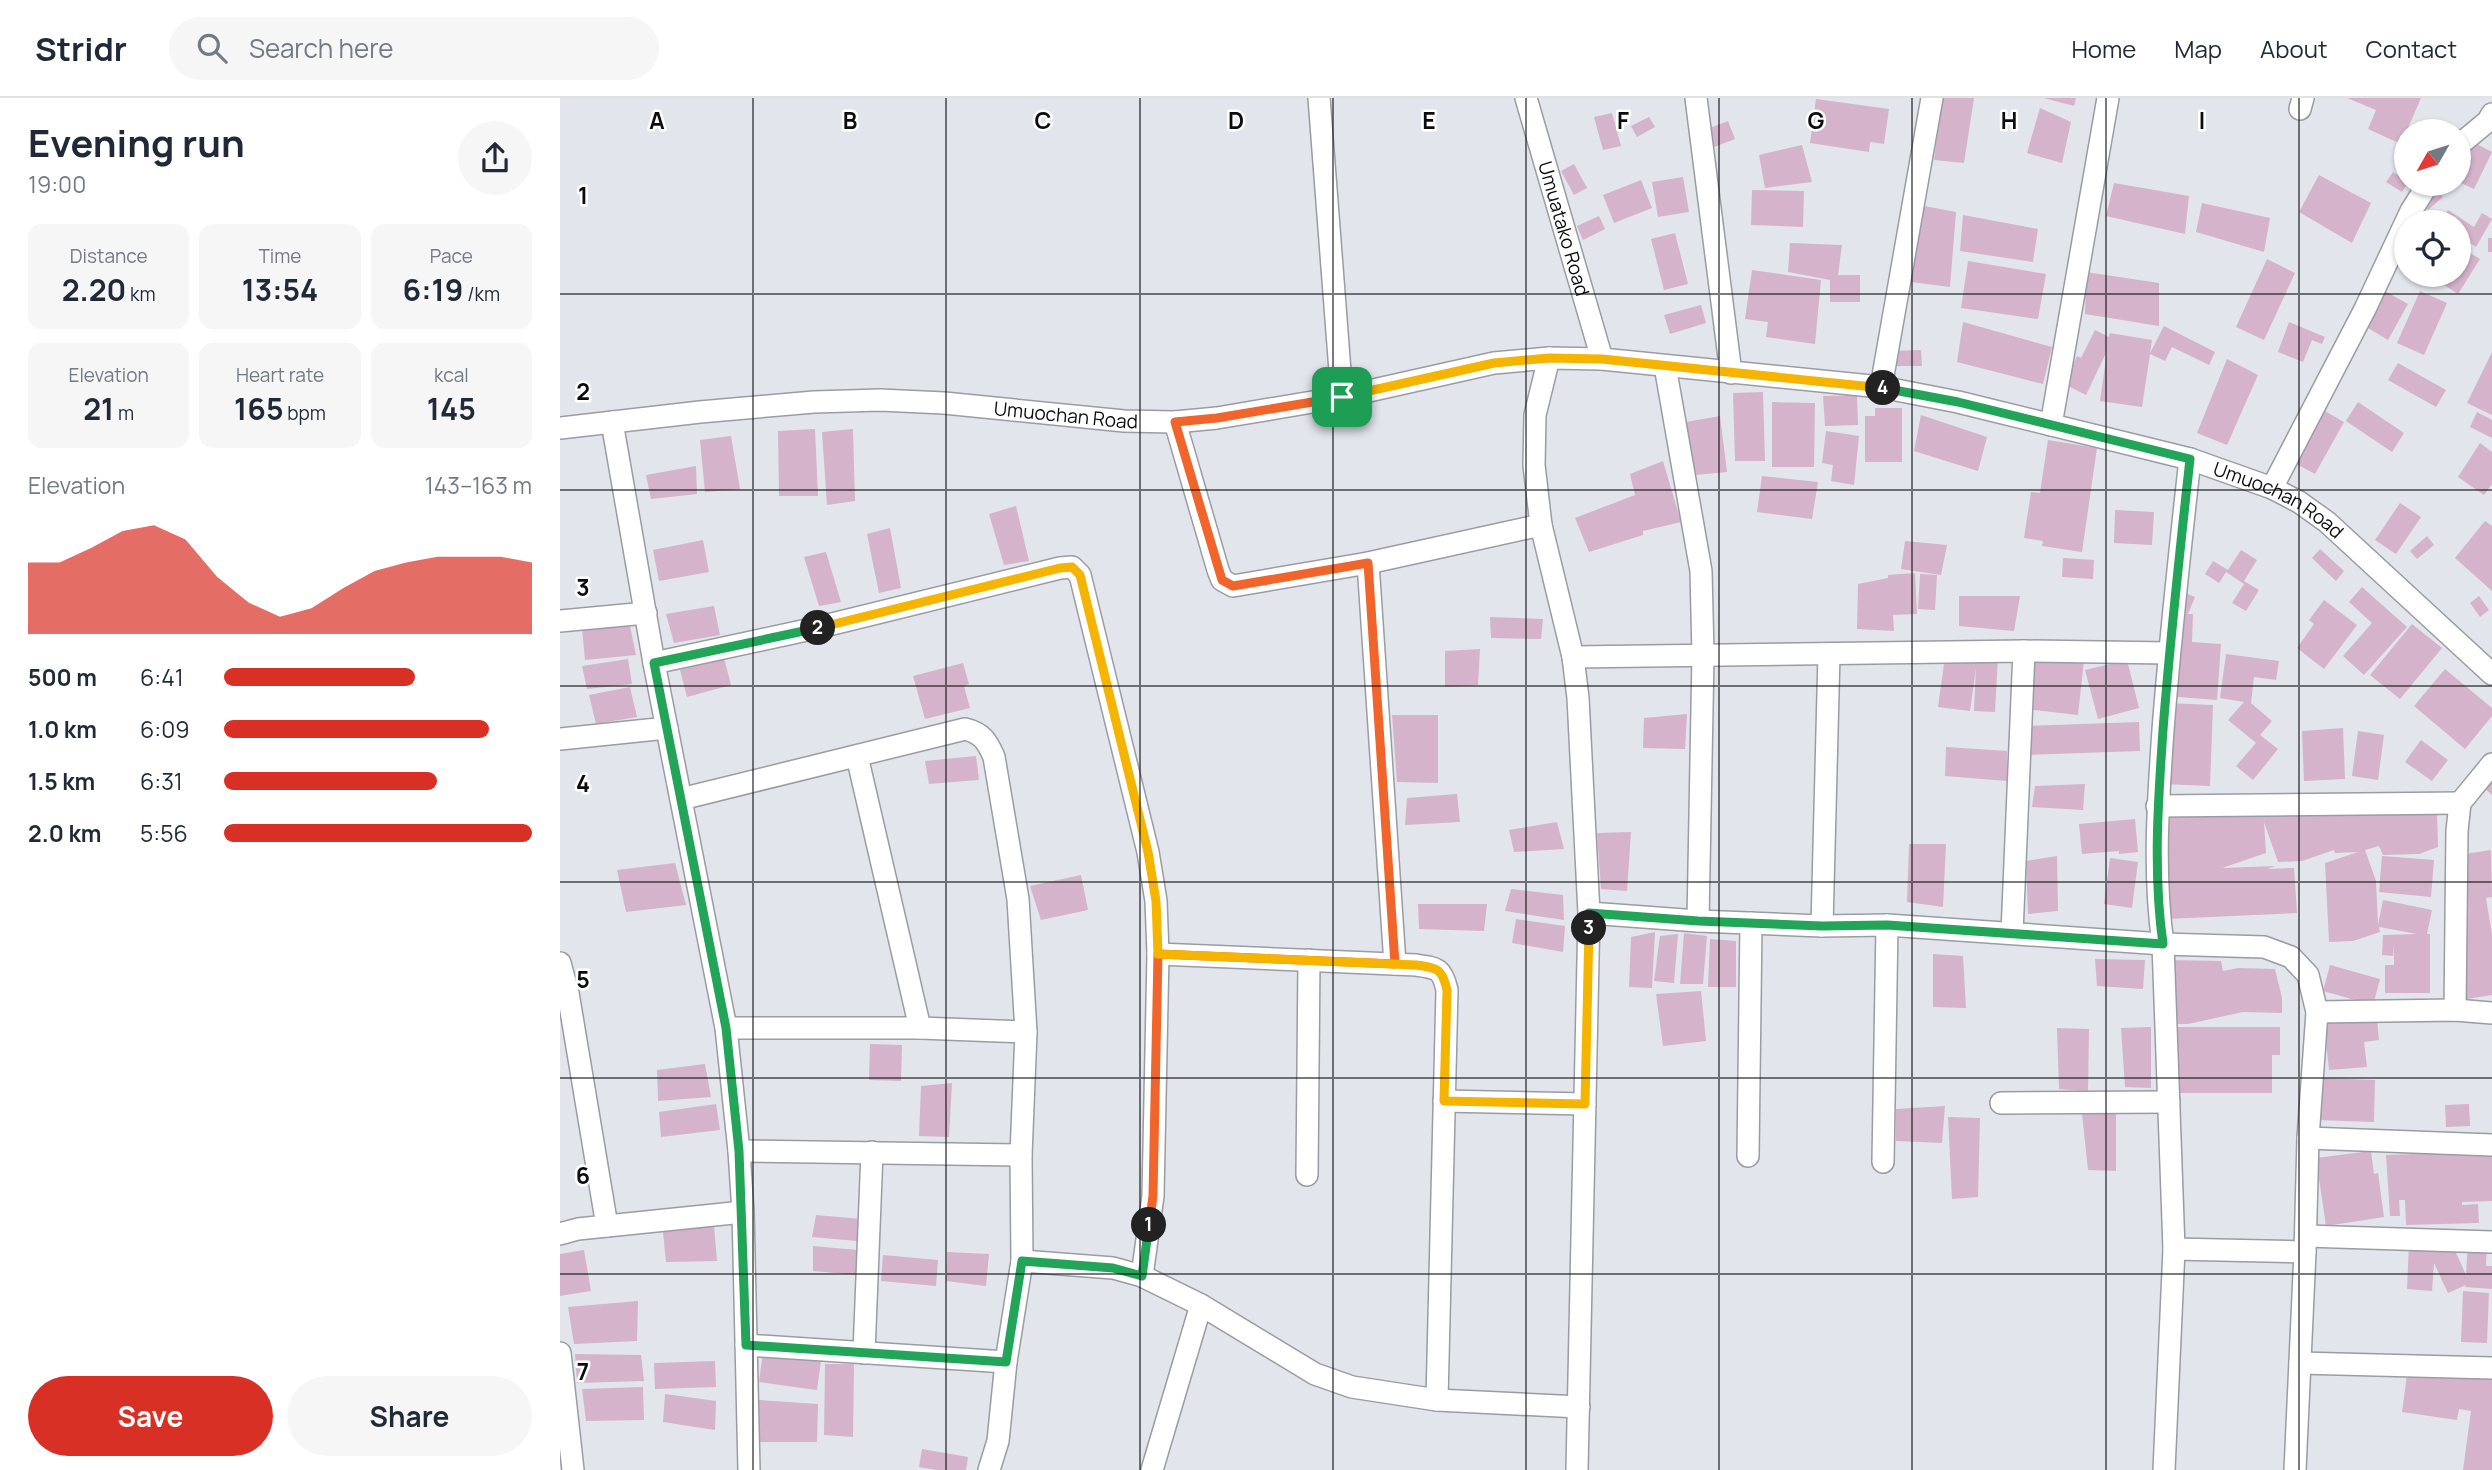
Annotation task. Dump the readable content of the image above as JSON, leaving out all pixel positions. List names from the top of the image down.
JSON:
{
  "streets": {
    "street": ["Umuatako Road", "Umuochan Road"]
  },
  "crossings": [
    ["Umuatako Road", "Umuochan Road"]
  ],
  "north": "bottom left",
  "page": {
    "header": "Stridr",
    "search": "Search here",
    "nav": [
      "Home",
      "Map",
      "About",
      "Contact"
    ],
    "heading": ["Evening run", "19:00"],
    "stats": [
      ["Distance", "2.20 km"],
      ["Time", "13:54"],
      ["Pace", "6:19 /km"],
      ["Elevation", "21 m"],
      ["Heart rate", "165 bpm"],
      ["kcal", "145"]
    ],
    "pins": [
      "4",
      "2",
      "3",
      "1"
    ],
    "chart": ["Elevation", "143–163 m"],
    "list": [
      {
        "name": "500 m",
        "note": "6:41"
      },
      {
        "name": "1.0 km",
        "note": "6:09"
      },
      {
        "name": "1.5 km",
        "note": "6:31"
      },
      {
        "name": "2.0 km",
        "note": "5:56"
      }
    ],
    "buttons": ["Save", "Share"]
  },
  "grid": {
    "columns": [
      "A",
      "B",
      "C",
      "D",
      "E",
      "F",
      "G",
      "H",
      "I"
    ],
    "rows": [
      "1",
      "2",
      "3",
      "4",
      "5",
      "6",
      "7"
    ]
  }
}
